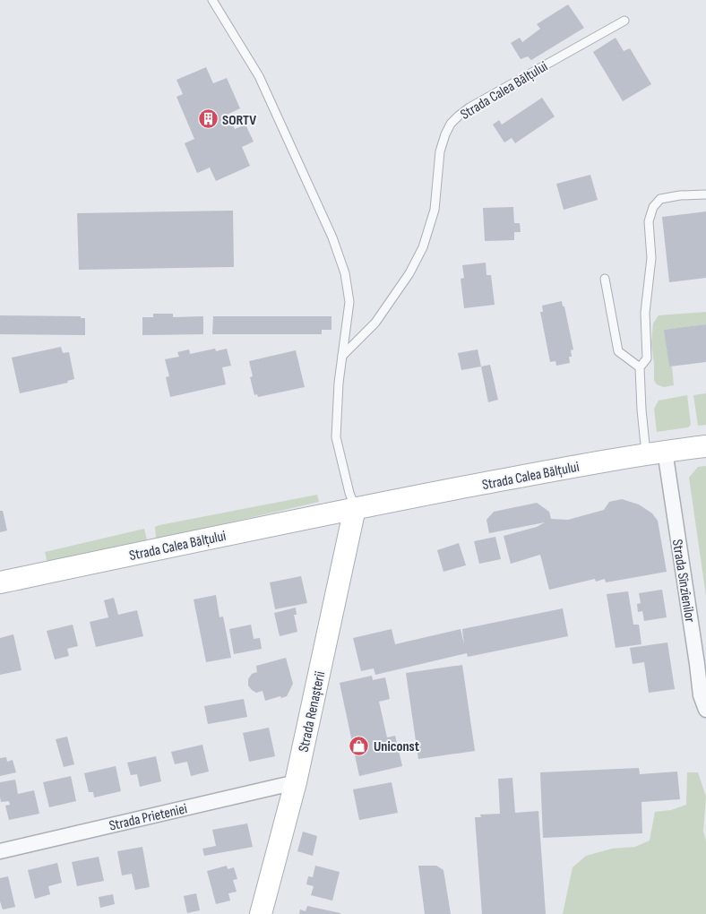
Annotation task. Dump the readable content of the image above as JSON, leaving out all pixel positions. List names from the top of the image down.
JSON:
{
  "streets": {
    "main road": ["Strada Calea Bălțului", "Strada Renașterii"],
    "street": ["Strada Sînzîenilor", "Strada Prieteniei"]
  },
  "crossings": [
    ["Strada Calea Bălțului", "Strada Sînzîenilor"],
    ["Strada Calea Bălțului", "Strada Renașterii"],
    ["Strada Renașterii", "Strada Prieteniei"]
  ],
  "places": {
    "building": ["SORTV"],
    "shop": ["Uniconst"]
  }
}
